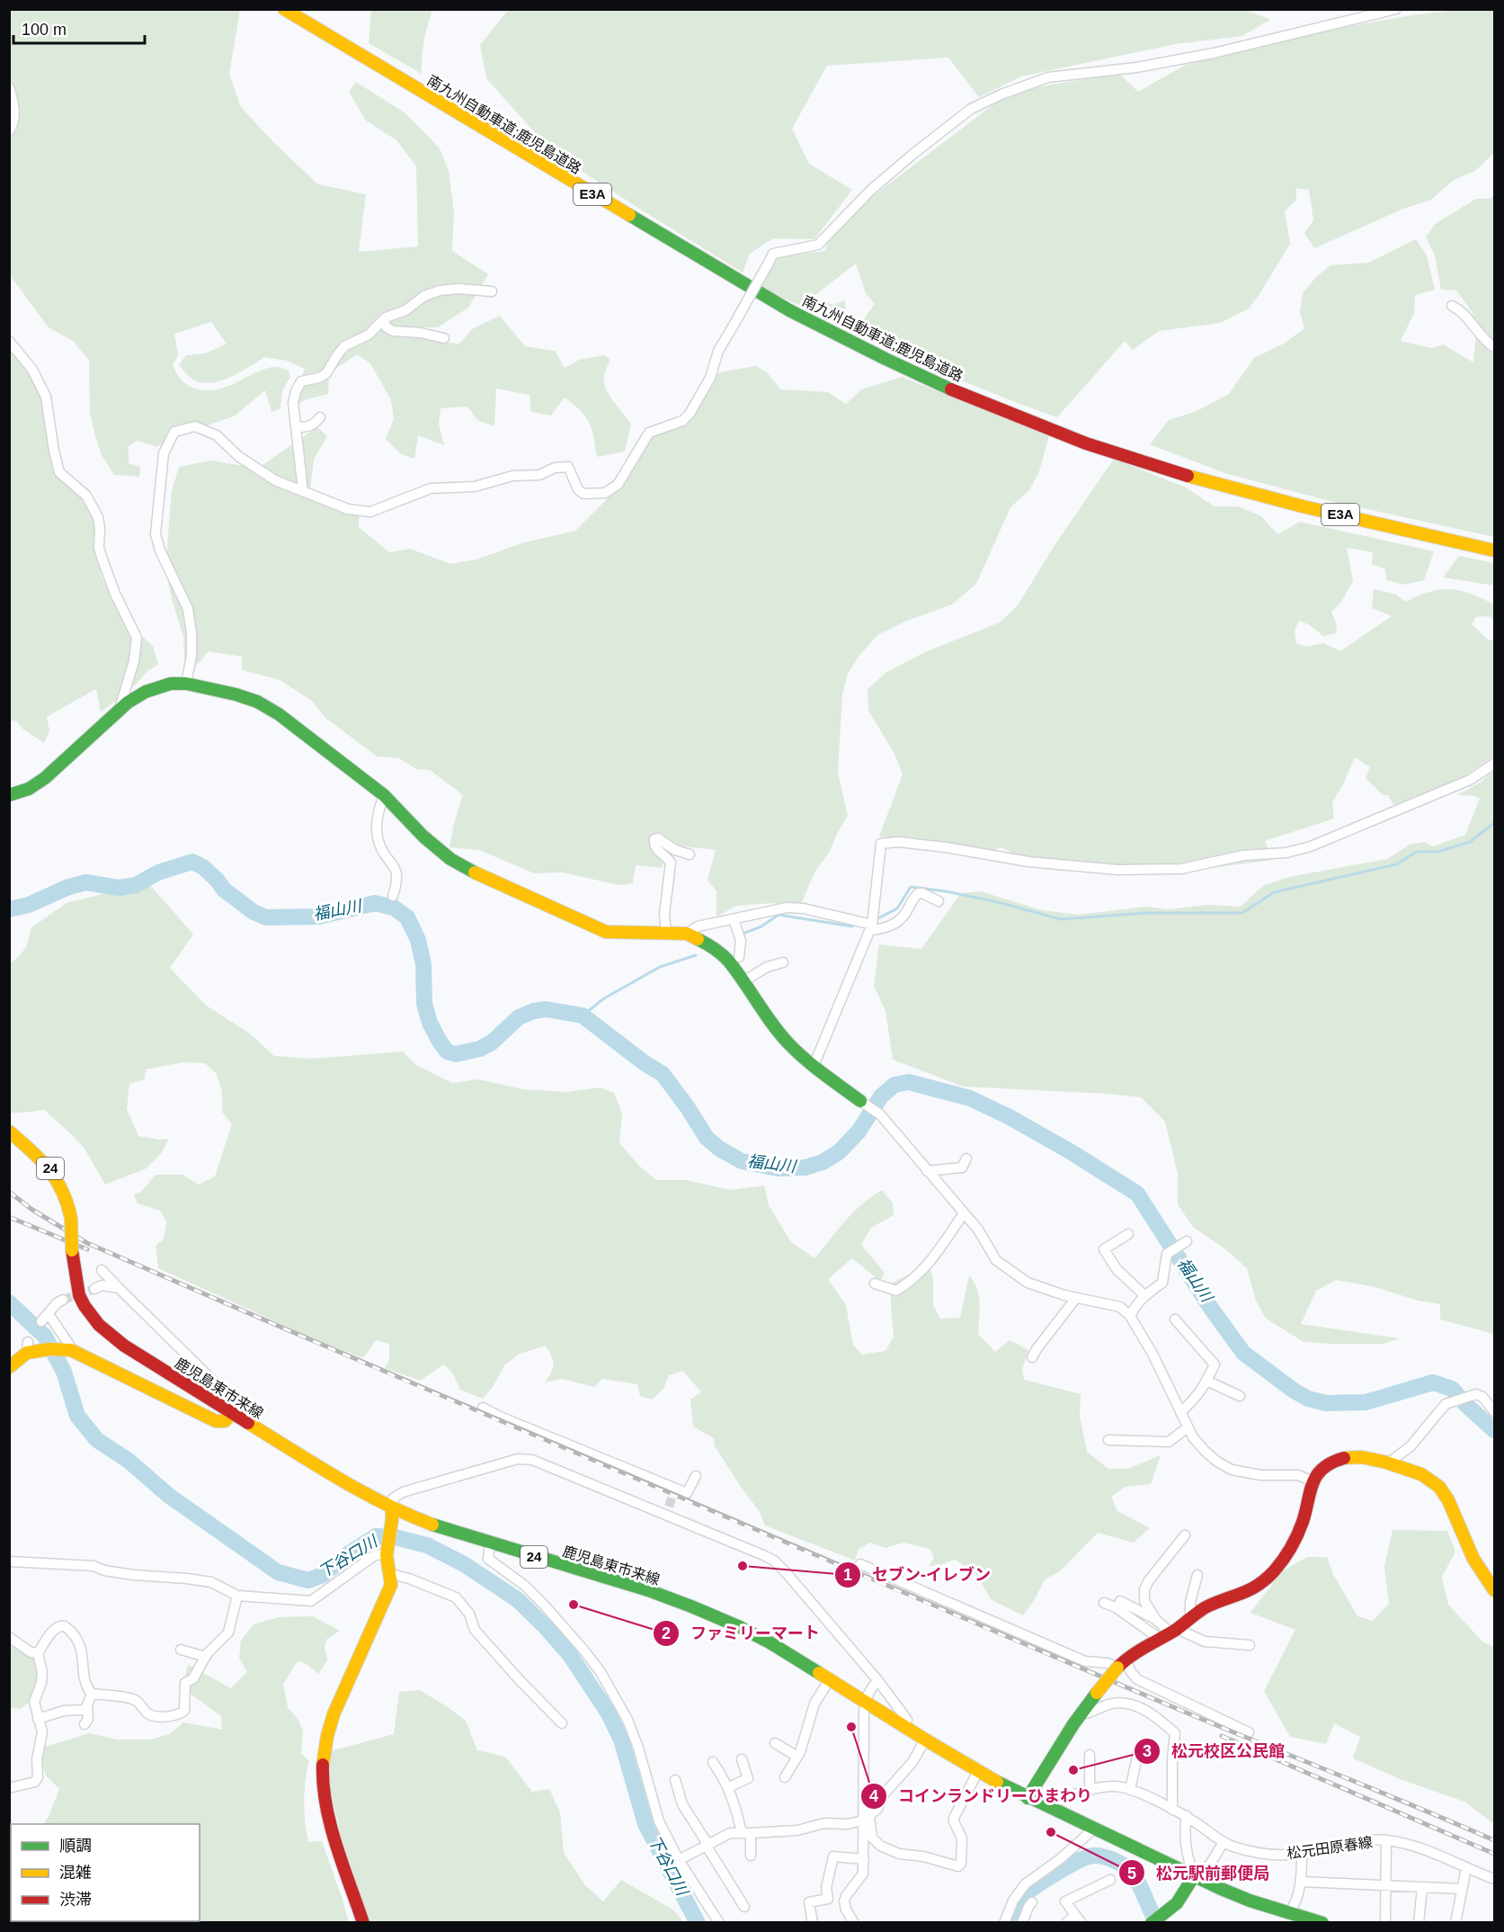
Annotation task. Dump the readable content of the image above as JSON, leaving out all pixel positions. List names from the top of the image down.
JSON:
{
  "streets": {
    "main road": [
      "南九州自動車道;鹿児島道路",
      "E3A",
      "24",
      "鹿児島東市来線"
    ],
    "street": ["松元田原春線"]
  },
  "crossings": [
    ["鹿児島東市来線", "松元田原春線"]
  ],
  "water": ["福山川", "下谷口川"],
  "places": [
    "セブン-イレブン",
    "ファミリーマート",
    "コインランドリーひまわり",
    "松元校区公民館",
    "松元駅前郵便局"
  ],
  "legend": ["順調", "混雑", "渋滞"],
  "scale_bar": "100 m"
}
